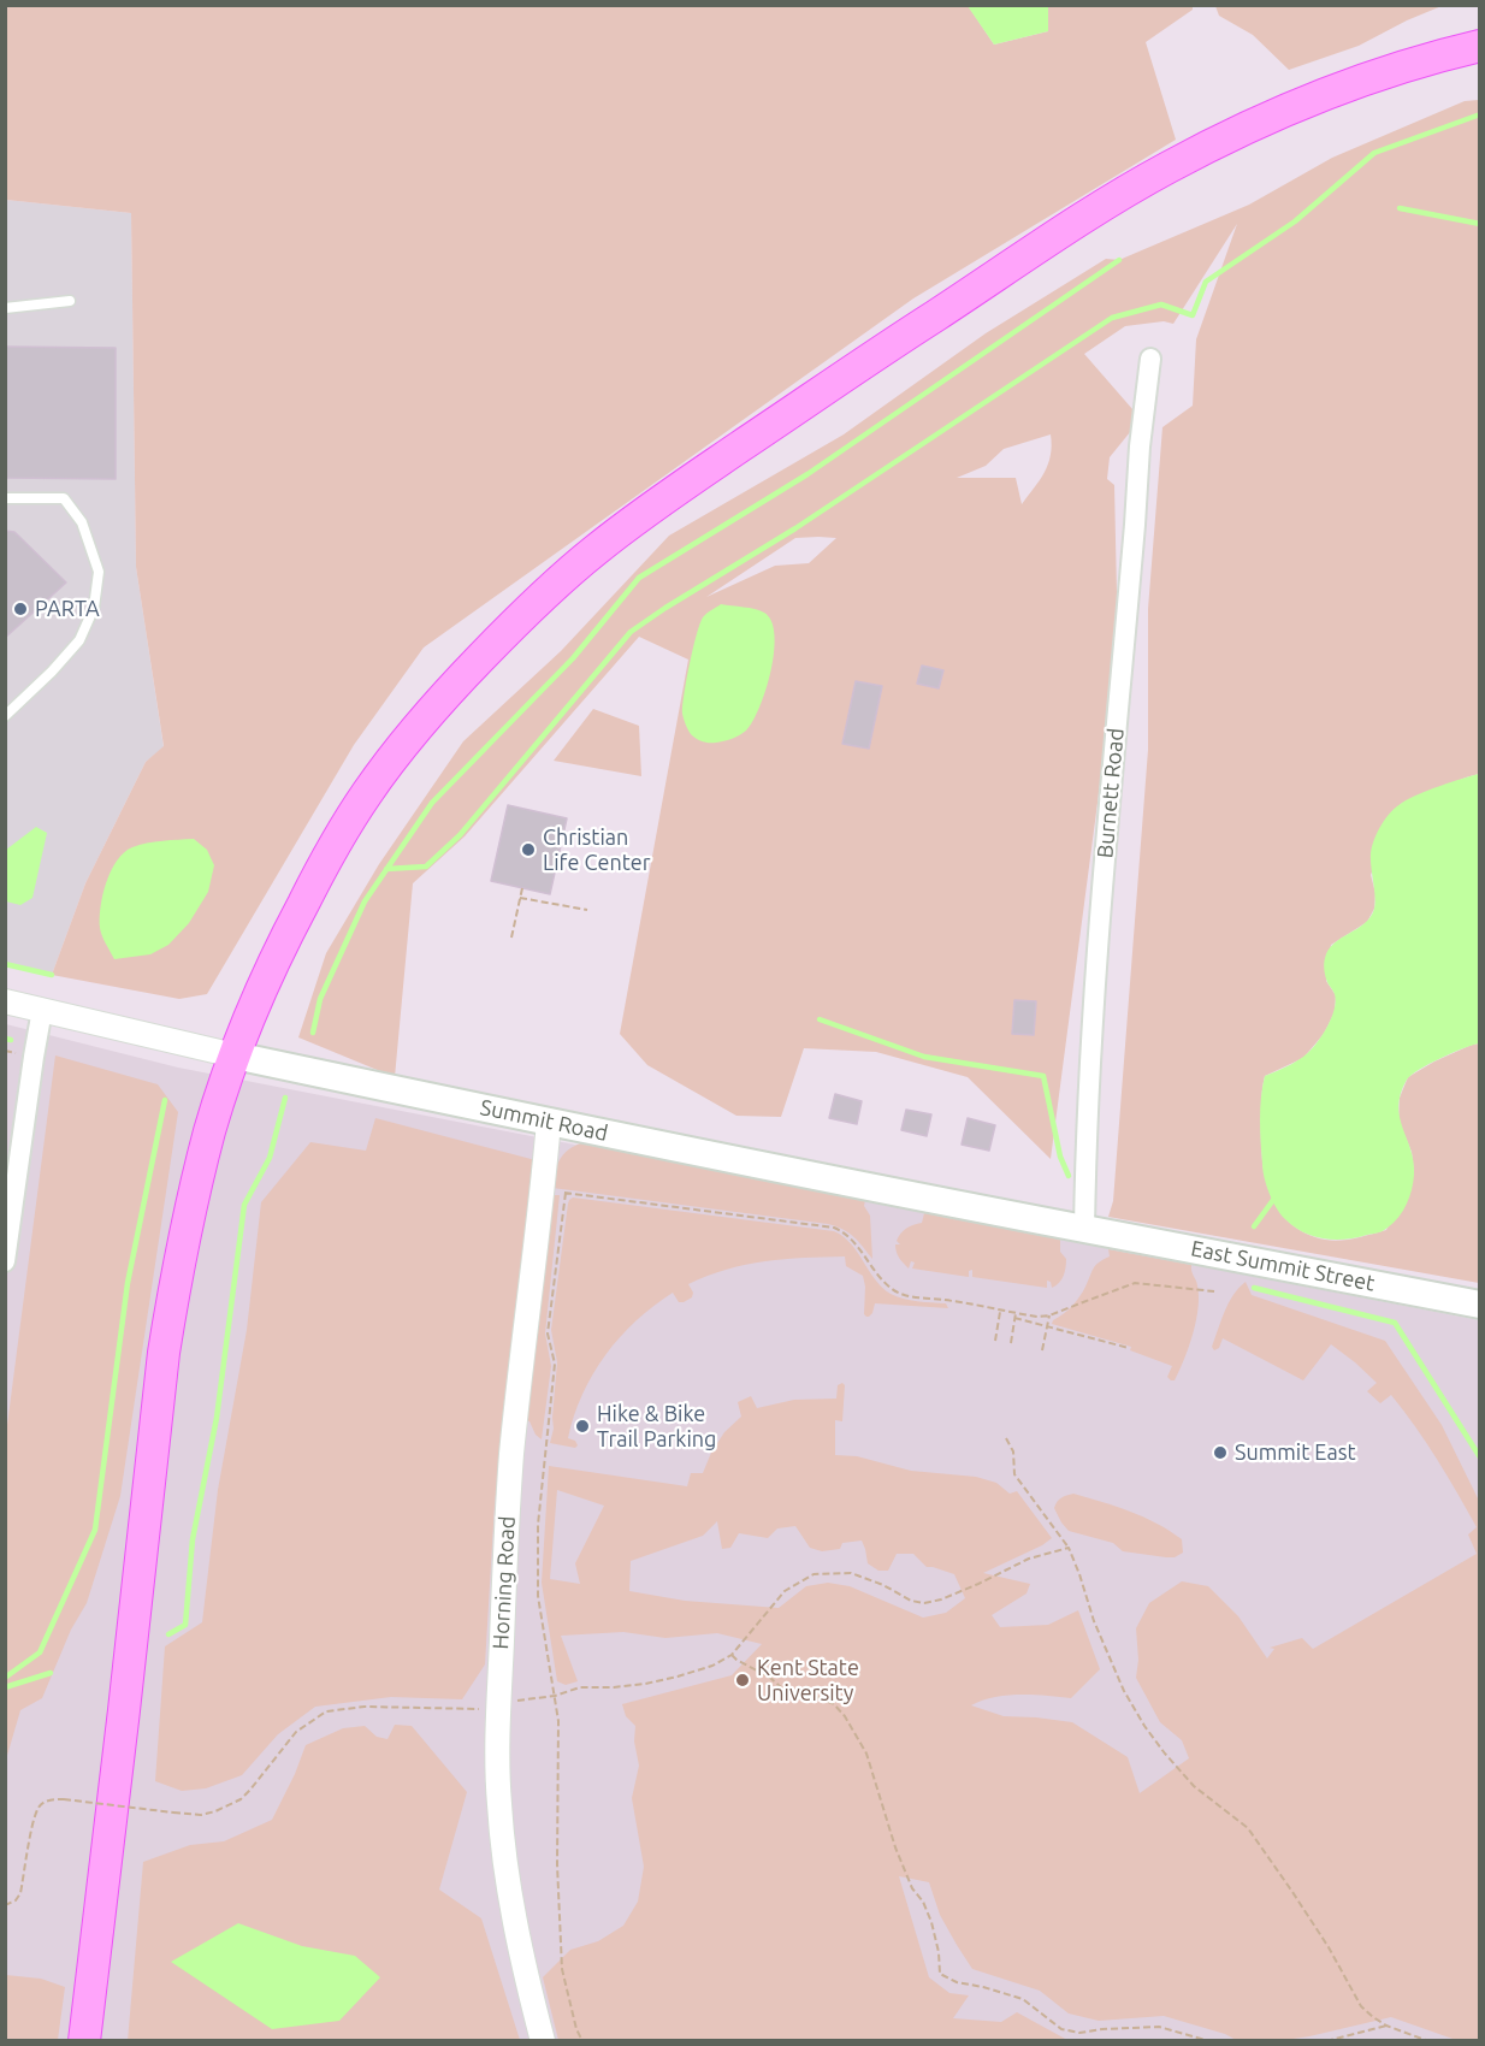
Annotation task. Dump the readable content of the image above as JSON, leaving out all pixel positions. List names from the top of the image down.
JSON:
{
  "streets": {
    "main road": ["Summit Road", "East Summit Street"],
    "street": ["Burnett Road", "Horning Road"]
  },
  "crossings": [
    ["Burnett Road", "Summit Road"],
    ["Burnett Road", "East Summit Street"],
    ["Summit Road", "East Summit Street"],
    ["Summit Road", "Horning Road"]
  ],
  "places": [
    "PARTA",
    "Christian Life Center",
    "Hike & Bike Trail Parking",
    "Summit East",
    "Kent State University"
  ]
}
